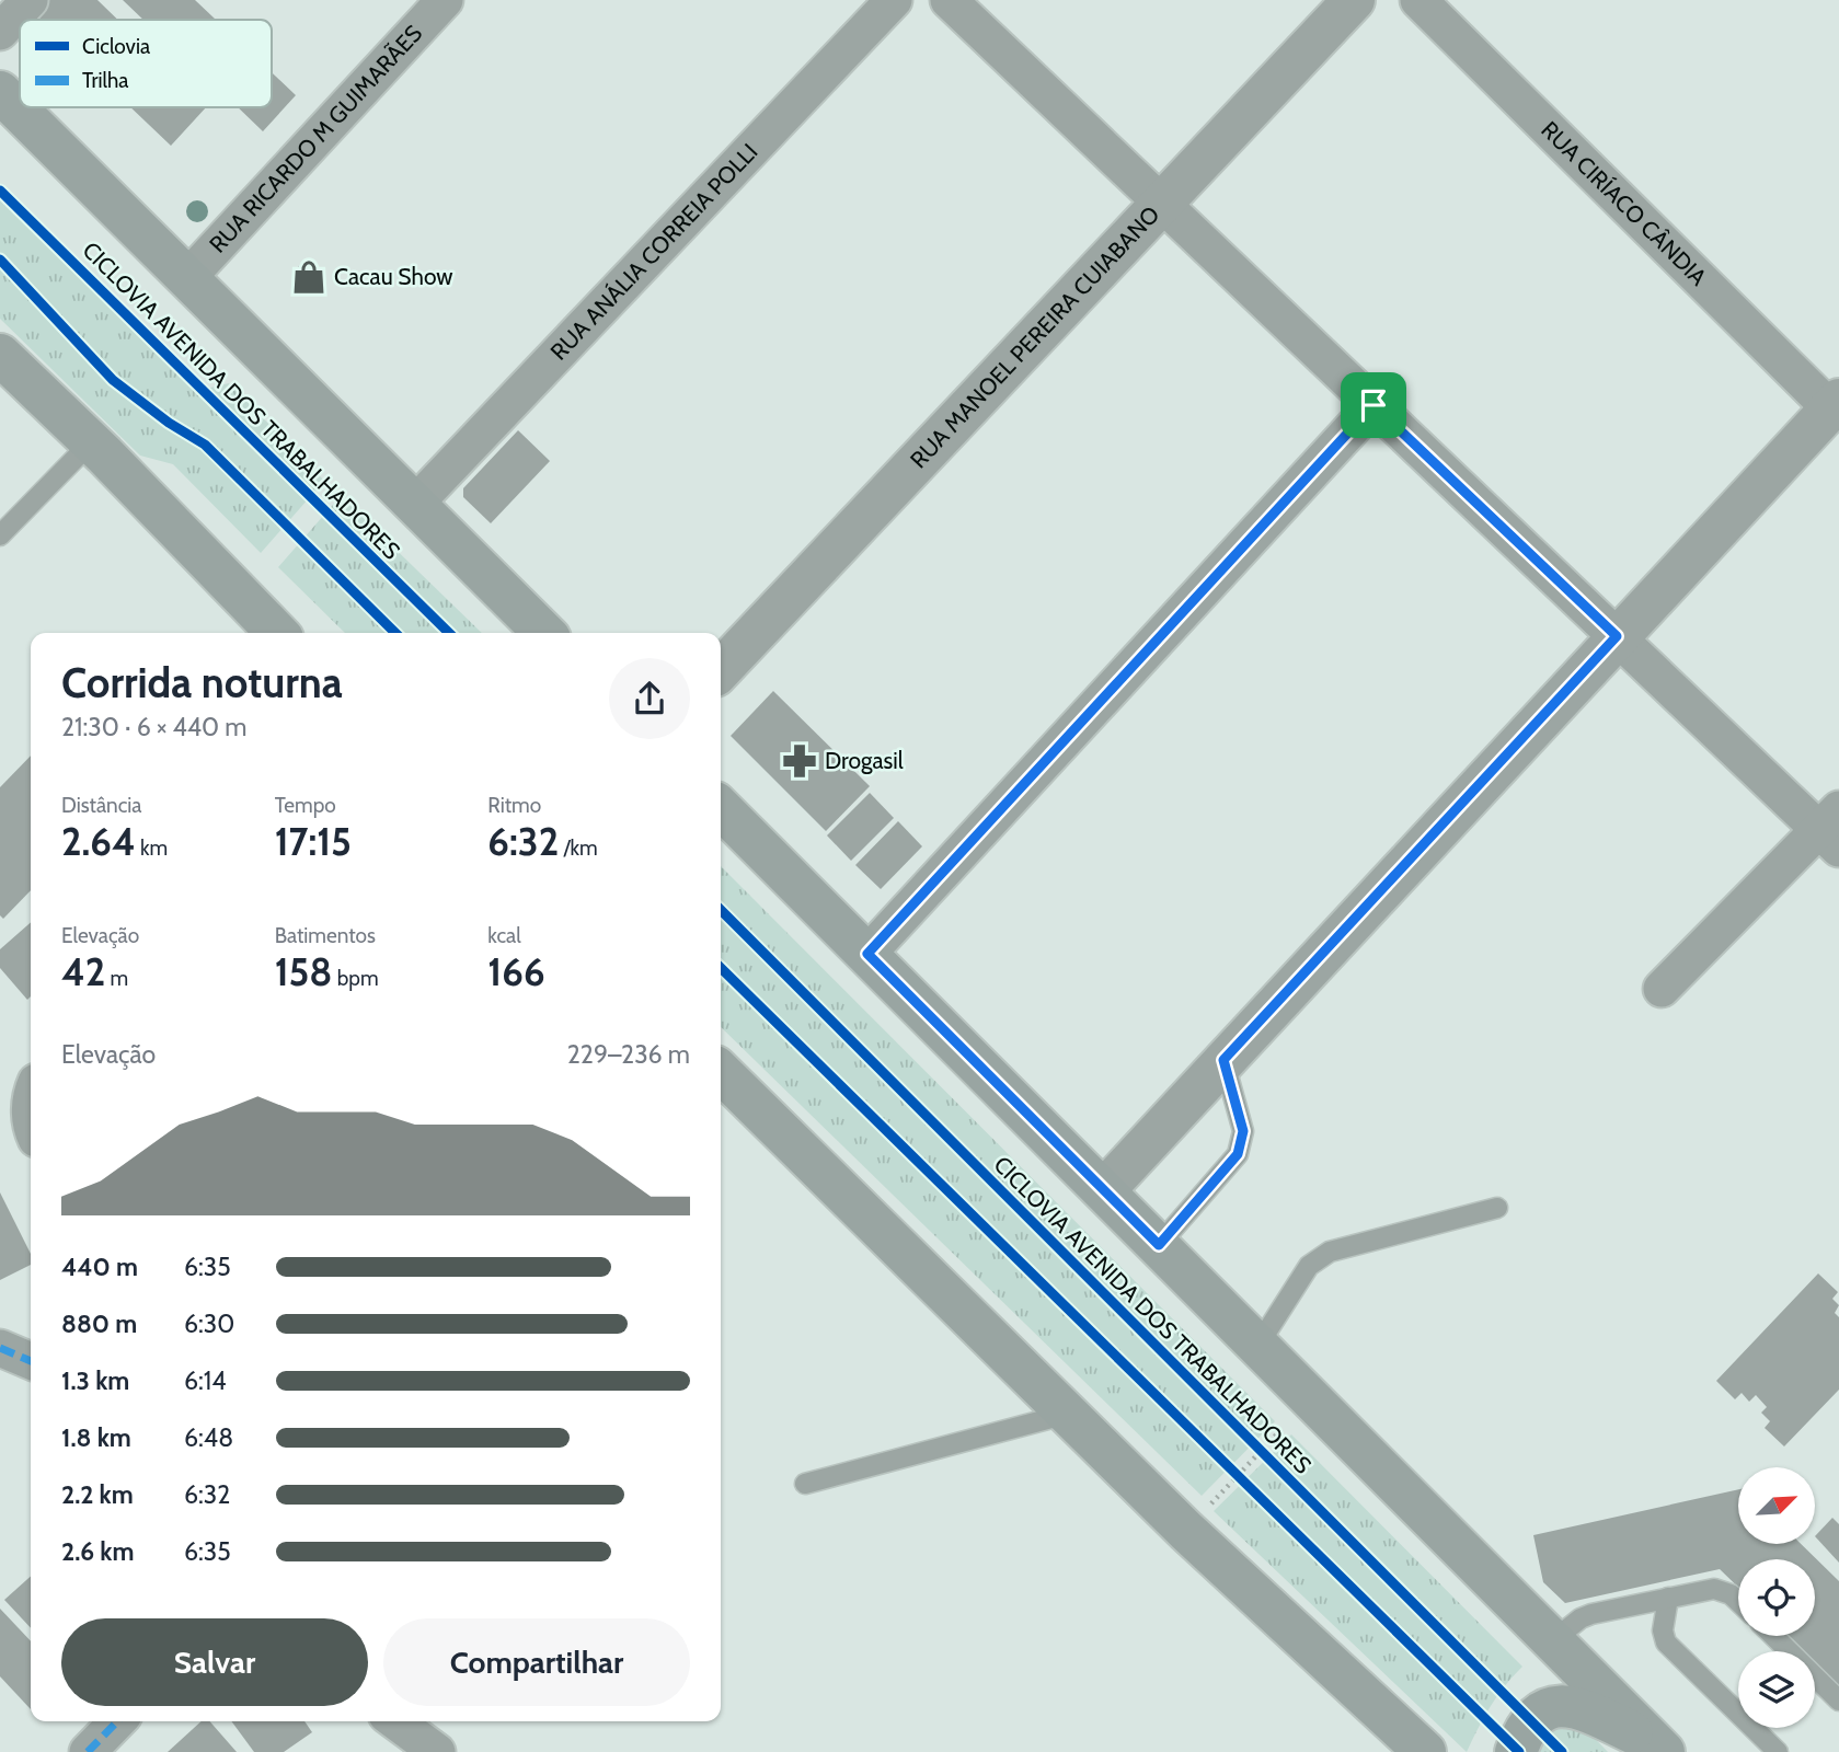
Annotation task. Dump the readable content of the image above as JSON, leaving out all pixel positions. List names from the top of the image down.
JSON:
{
  "streets": {
    "street": [
      "RUA RICARDO M GUIMARÃES",
      "RUA CIRÍACO CÂNDIA",
      "RUA ANÁLIA CORREIA POLLI",
      "RUA MANOEL PEREIRA CUIABANO"
    ],
    "cycle path": ["CICLOVIA AVENIDA DOS TRABALHADORES"]
  },
  "places": {
    "shop": ["Cacau Show"],
    "pharmacy": ["Drogasil"]
  },
  "legend": ["Ciclovia", "Trilha"],
  "north": "top right",
  "page": {
    "heading": ["Corrida noturna", "21:30 · 6 × 440 m"],
    "stats": [
      ["Distância", "2.64 km"],
      ["Tempo", "17:15"],
      ["Ritmo", "6:32 /km"],
      ["Elevação", "42 m"],
      ["Batimentos", "158 bpm"],
      ["kcal", "166"]
    ],
    "chart": ["Elevação", "229–236 m"],
    "list": [
      {
        "name": "440 m",
        "note": "6:35"
      },
      {
        "name": "880 m",
        "note": "6:30"
      },
      {
        "name": "1.3 km",
        "note": "6:14"
      },
      {
        "name": "1.8 km",
        "note": "6:48"
      },
      {
        "name": "2.2 km",
        "note": "6:32"
      },
      {
        "name": "2.6 km",
        "note": "6:35"
      }
    ],
    "buttons": ["Salvar", "Compartilhar"]
  }
}
